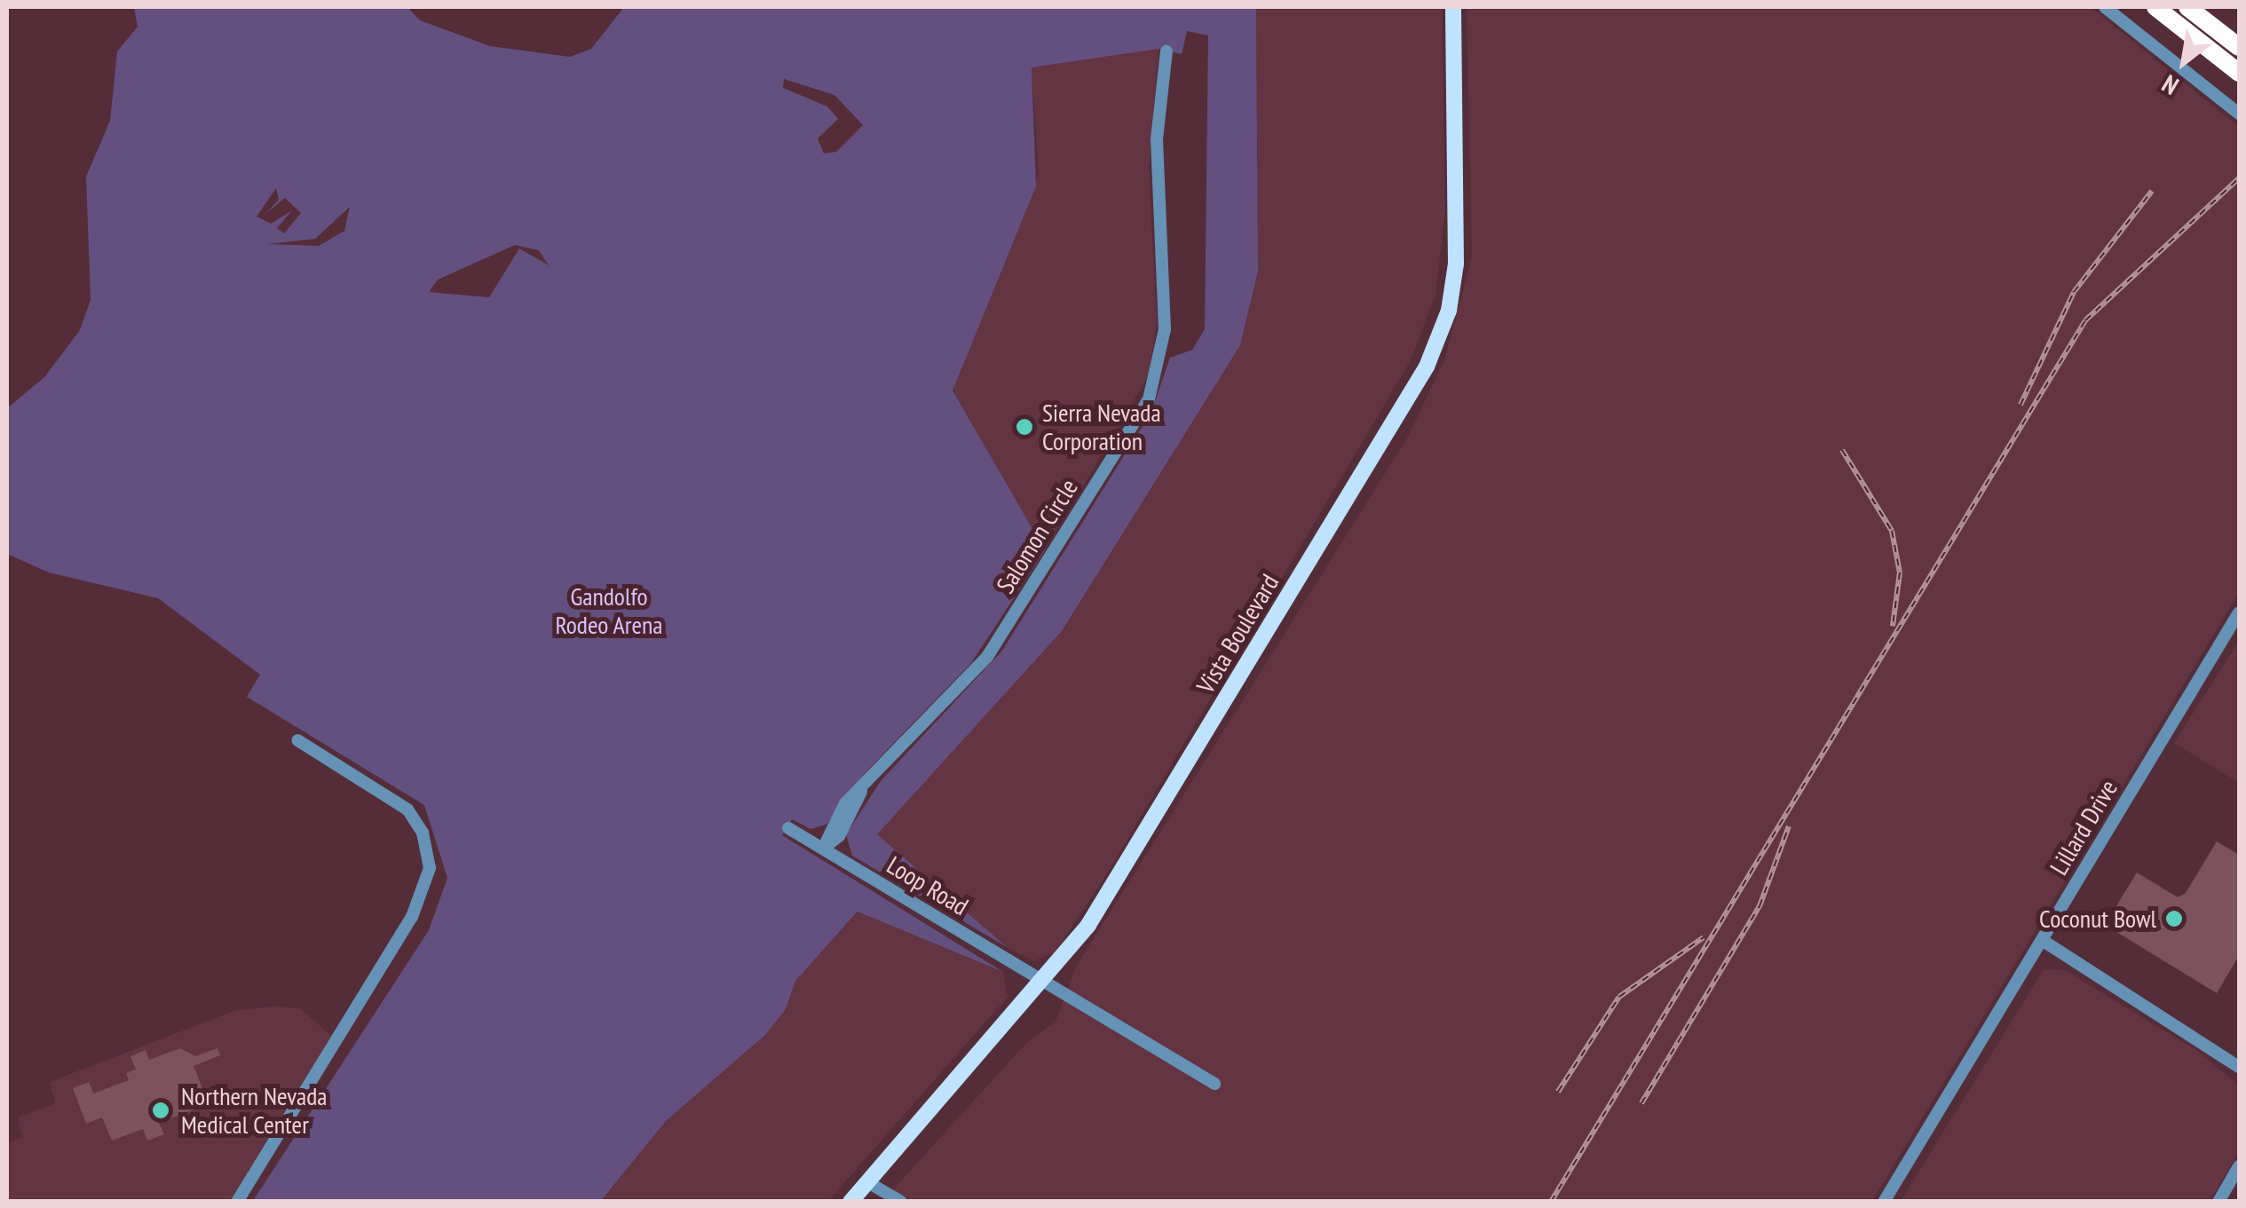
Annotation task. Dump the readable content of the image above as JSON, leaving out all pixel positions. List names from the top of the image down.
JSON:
{
  "streets": {
    "main road": ["Vista Boulevard"],
    "street": ["Salomon Circle", "Lillard Drive", "Loop Road"]
  },
  "crossings": [
    ["Salomon Circle", "Loop Road"],
    ["Vista Boulevard", "Loop Road"]
  ],
  "parks": ["Gandolfo Rodeo Arena"],
  "places": ["Sierra Nevada Corporation", "Coconut Bowl", "Northern Nevada Medical Center"],
  "north": "bottom left"
}
